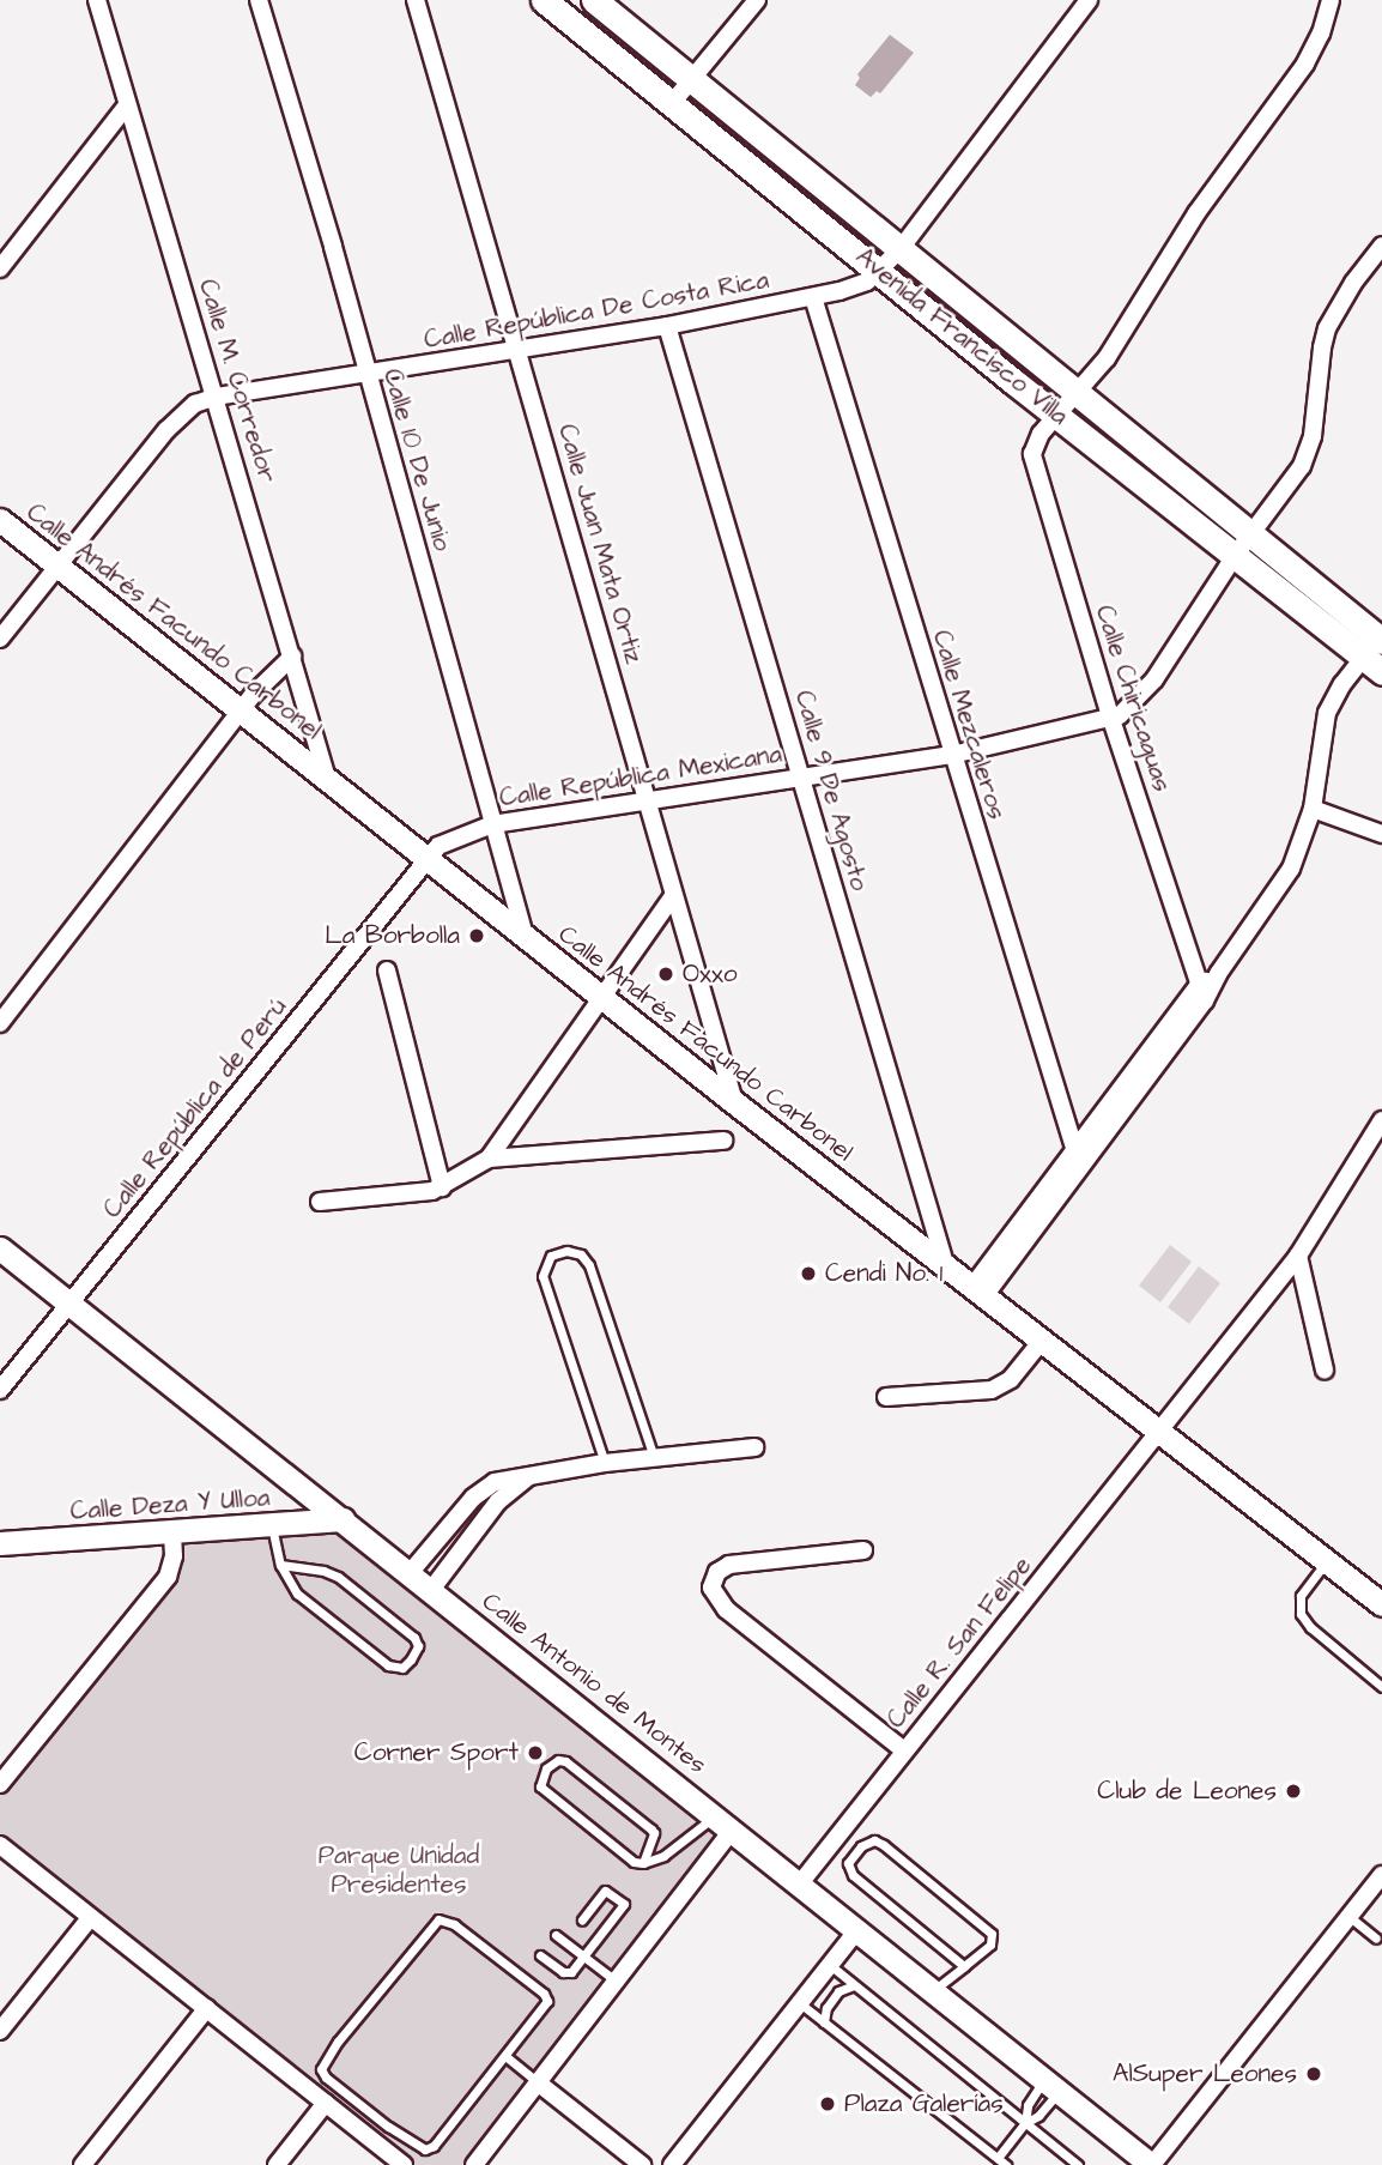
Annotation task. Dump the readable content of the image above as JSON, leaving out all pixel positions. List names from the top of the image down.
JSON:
{
  "streets": {
    "main road": [
      "Avenida Francisco Villa",
      "Calle Andrés Facundo Carbonel",
      "Calle Deza Y Ulloa",
      "Calle Antonio de Montes"
    ],
    "street": [
      "Calle República De Costa Rica",
      "Calle M. Corredor",
      "Calle 10 De Junio",
      "Calle Juan Mata Ortiz",
      "Calle Chiricaguas",
      "Calle Mezcaleros",
      "Calle República Mexicana",
      "Calle 9 De Agosto",
      "Calle República de Perú",
      "Calle R. San Felipe"
    ]
  },
  "crossings": [
    ["Calle República De Costa Rica", "Avenida Francisco Villa"],
    ["Calle República De Costa Rica", "Calle M. Corredor"],
    ["Calle República De Costa Rica", "Calle 10 De Junio"],
    ["Calle República De Costa Rica", "Calle Juan Mata Ortiz"],
    ["Calle República De Costa Rica", "Calle Mezcaleros"],
    ["Calle República De Costa Rica", "Calle 9 De Agosto"],
    ["Avenida Francisco Villa", "Calle Chiricaguas"],
    ["Calle M. Corredor", "Calle Andrés Facundo Carbonel"],
    ["Calle 10 De Junio", "Calle Andrés Facundo Carbonel"],
    ["Calle 10 De Junio", "Calle República Mexicana"],
    ["Calle Juan Mata Ortiz", "Calle Andrés Facundo Carbonel"],
    ["Calle Juan Mata Ortiz", "Calle República Mexicana"],
    ["Calle Andrés Facundo Carbonel", "Calle República Mexicana"],
    ["Calle Andrés Facundo Carbonel", "Calle 9 De Agosto"],
    ["Calle Andrés Facundo Carbonel", "Calle República de Perú"],
    ["Calle Andrés Facundo Carbonel", "Calle R. San Felipe"],
    ["Calle Chiricaguas", "Calle República Mexicana"],
    ["Calle Mezcaleros", "Calle República Mexicana"],
    ["Calle República Mexicana", "Calle 9 De Agosto"],
    ["Calle República Mexicana", "Calle República de Perú"],
    ["Calle República de Perú", "Calle Antonio de Montes"],
    ["Calle Deza Y Ulloa", "Calle Antonio de Montes"],
    ["Calle R. San Felipe", "Calle Antonio de Montes"]
  ],
  "parks": ["Parque Unidad Presidentes"],
  "places": [
    "La Borbolla",
    "Oxxo",
    "Cendi No. 1",
    "Corner Sport",
    "Club de Leones",
    "AlSuper Leones",
    "Plaza Galerías"
  ]
}
